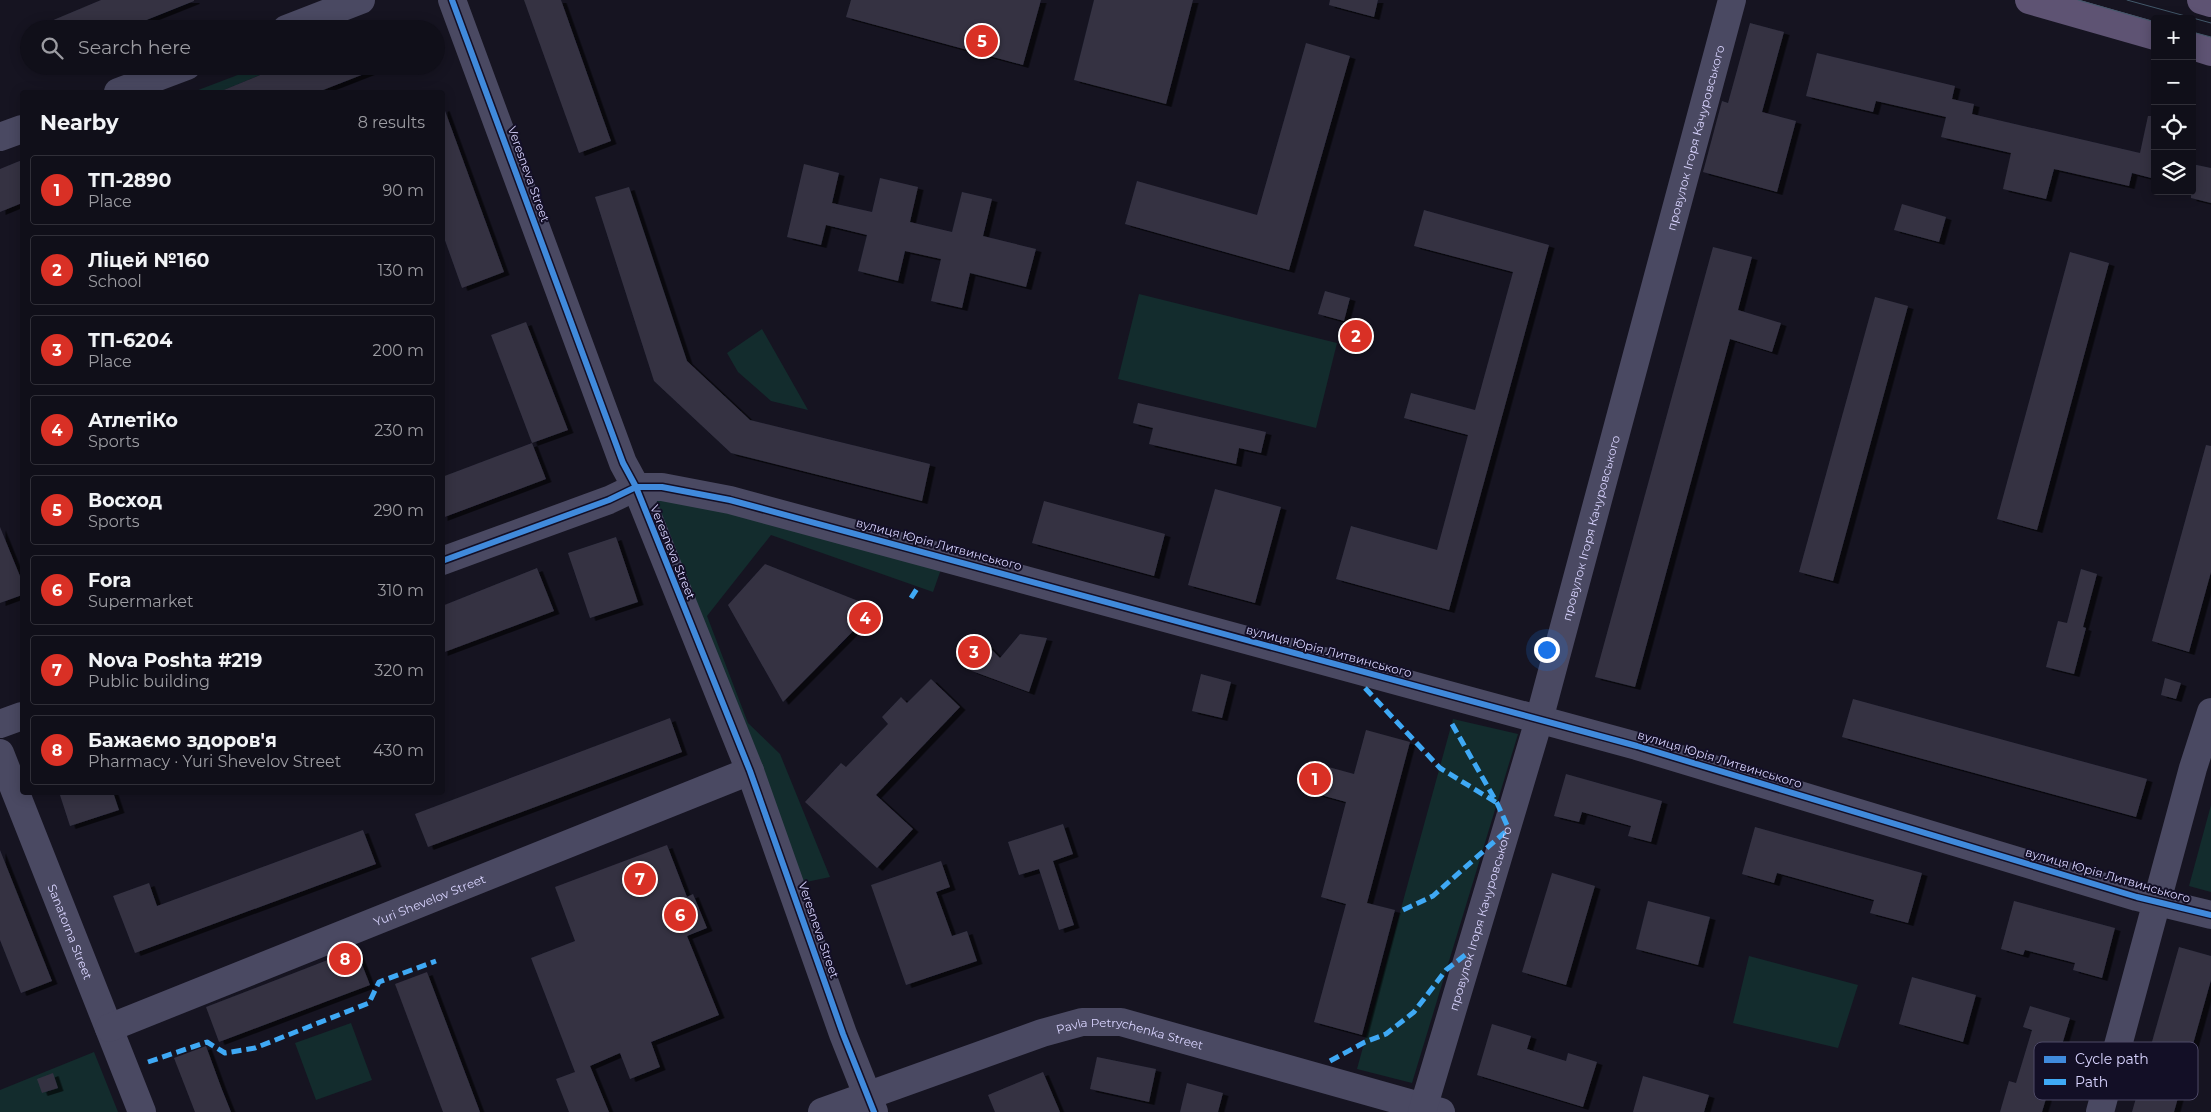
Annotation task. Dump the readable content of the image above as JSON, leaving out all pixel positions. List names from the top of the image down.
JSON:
{
  "streets": {
    "street": [
      "провулок Ігоря Качуровського",
      "Veresneva Street",
      "вулиця Юрія Литвинського",
      "Yuri Shevelov Street",
      "Sanatorna Street",
      "Pavla Petrychenka Street"
    ]
  },
  "crossings": [
    ["провулок Ігоря Качуровського", "вулиця Юрія Литвинського"],
    ["провулок Ігоря Качуровського", "Pavla Petrychenka Street"],
    ["Veresneva Street", "вулиця Юрія Литвинського"],
    ["Veresneva Street", "Yuri Shevelov Street"],
    ["Veresneva Street", "Pavla Petrychenka Street"],
    ["Yuri Shevelov Street", "Sanatorna Street"]
  ],
  "legend": ["Cycle path", "Path"],
  "page": {
    "map_buttons": ["+", "−"],
    "search": "Search here",
    "pins": [
      "5",
      "2",
      "4",
      "3",
      "1",
      "7",
      "6",
      "8"
    ],
    "heading": ["Nearby", "8 results"],
    "list": [
      {
        "mark": "1",
        "name": "ТП-2890",
        "note": "Place",
        "value": "90 m"
      },
      {
        "mark": "2",
        "name": "Ліцей №160",
        "note": "School",
        "value": "130 m"
      },
      {
        "mark": "3",
        "name": "ТП-6204",
        "note": "Place",
        "value": "200 m"
      },
      {
        "mark": "4",
        "name": "АтлетіКо",
        "note": "Sports",
        "value": "230 m"
      },
      {
        "mark": "5",
        "name": "Восход",
        "note": "Sports",
        "value": "290 m"
      },
      {
        "mark": "6",
        "name": "Fora",
        "note": "Supermarket",
        "value": "310 m"
      },
      {
        "mark": "7",
        "name": "Nova Poshta #219",
        "note": "Public building",
        "value": "320 m"
      },
      {
        "mark": "8",
        "name": "Бажаємо здоров'я",
        "note": "Pharmacy · Yuri Shevelov Street",
        "value": "430 m"
      }
    ]
  }
}
